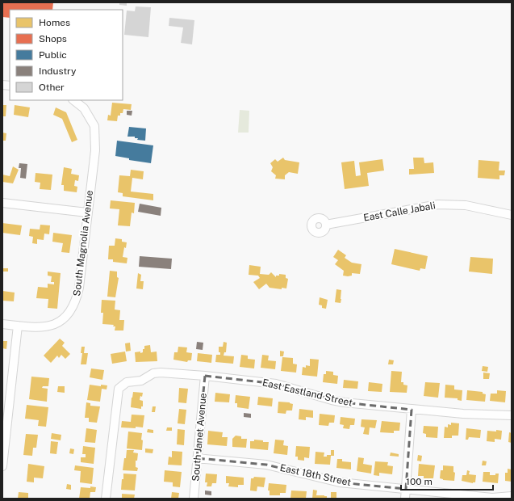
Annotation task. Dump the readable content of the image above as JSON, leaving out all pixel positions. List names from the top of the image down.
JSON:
{
  "streets": {
    "street": [
      "East Calle Jabali",
      "South Magnolia Avenue",
      "East Eastland Street",
      "South Janet Avenue",
      "East 18th Street"
    ]
  },
  "crossings": [
    ["East Eastland Street", "South Janet Avenue"],
    ["South Janet Avenue", "East 18th Street"]
  ],
  "legend": [
    "Homes",
    "Shops",
    "Public",
    "Industry",
    "Other"
  ],
  "scale_bar": "100 m"
}
